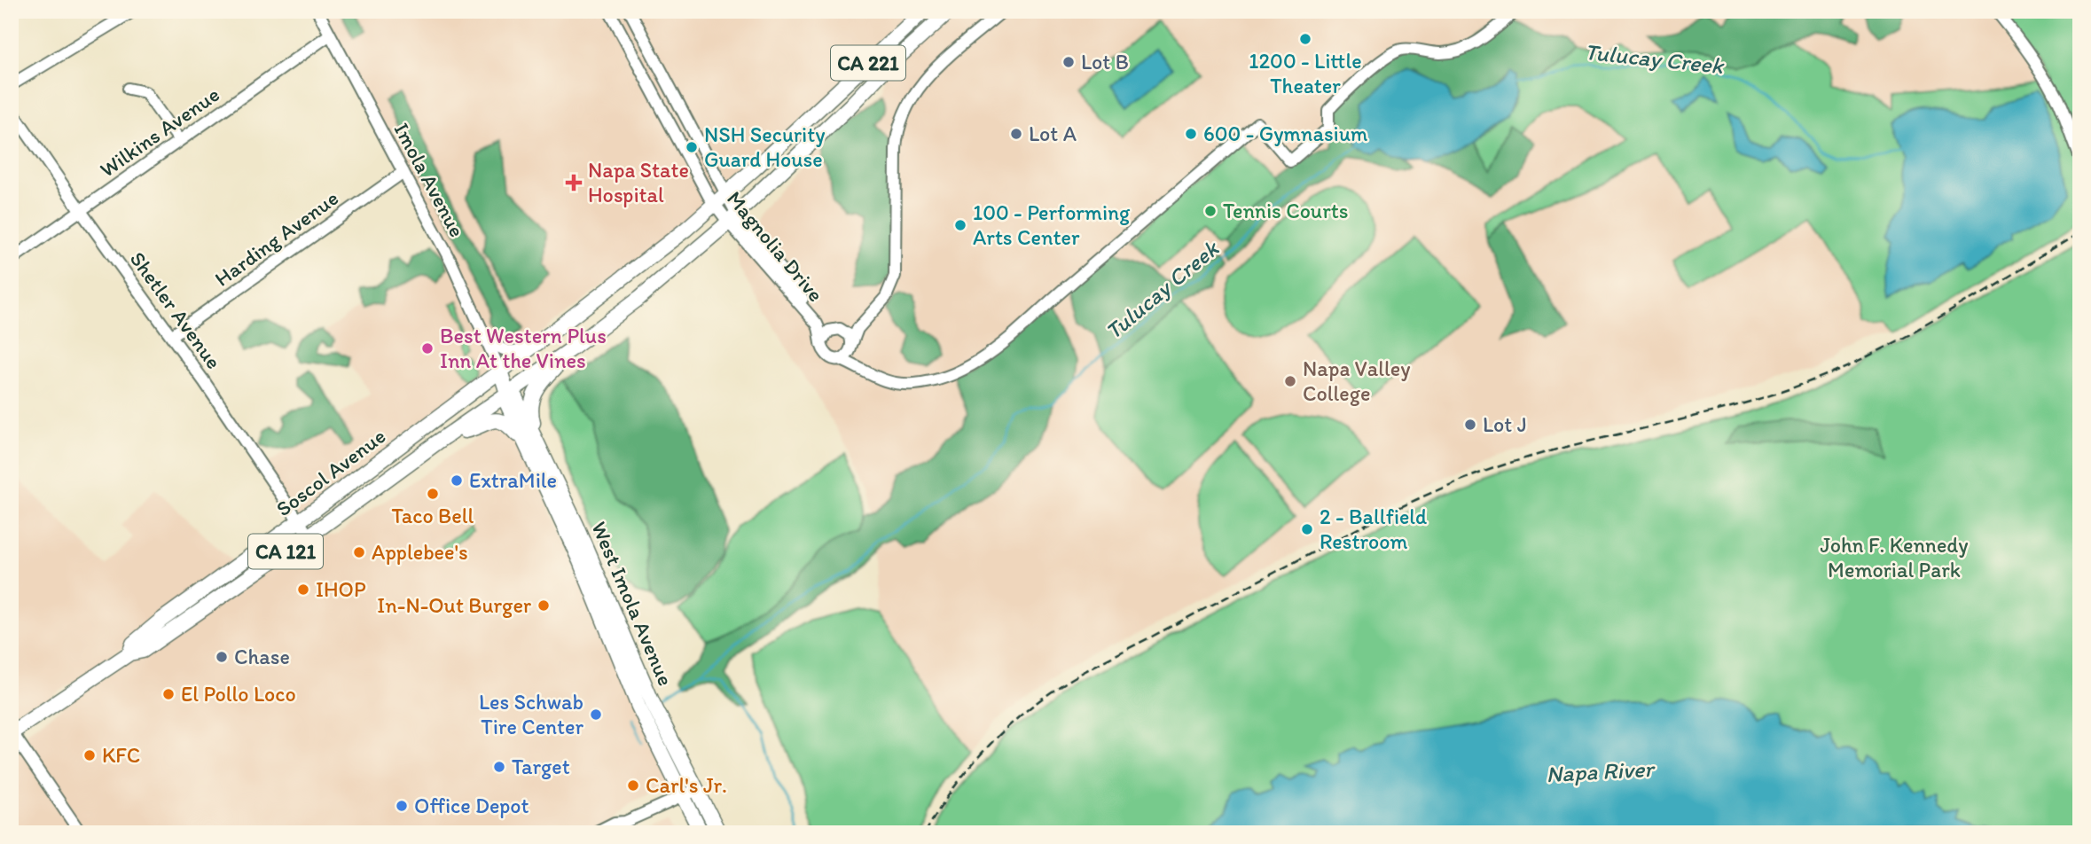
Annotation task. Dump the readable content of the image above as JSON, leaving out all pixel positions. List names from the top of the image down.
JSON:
{
  "streets": {
    "main road": [
      "CA 221",
      "Soscol Avenue",
      "CA 121",
      "West Imola Avenue"
    ],
    "street": [
      "Wilkins Avenue",
      "Imola Avenue",
      "Harding Avenue",
      "Magnolia Drive",
      "Shetler Avenue"
    ]
  },
  "crossings": [
    ["CA 221", "Imola Avenue"],
    ["CA 221", "Magnolia Drive"],
    ["CA 221", "Soscol Avenue"],
    ["CA 221", "West Imola Avenue"],
    ["Wilkins Avenue", "Imola Avenue"],
    ["Wilkins Avenue", "Shetler Avenue"],
    ["Imola Avenue", "Harding Avenue"],
    ["Imola Avenue", "Soscol Avenue"],
    ["Imola Avenue", "West Imola Avenue"],
    ["Harding Avenue", "Shetler Avenue"],
    ["Shetler Avenue", "Soscol Avenue"],
    ["Soscol Avenue", "West Imola Avenue"]
  ],
  "water": ["Tulucay Creek", "Napa River"],
  "parks": ["John F. Kennedy Memorial Park"],
  "places": {
    "other": [
      "1200 - Little Theater",
      "Lot B",
      "Lot A",
      "600 - Gymnasium",
      "NSH Security Guard House",
      "Tennis Courts",
      "100 - Performing Arts Center",
      "Best Western Plus Inn At the Vines",
      "Napa Valley College",
      "Lot J",
      "ExtraMile",
      "Taco Bell",
      "2 - Ballfield Restroom",
      "Applebee's",
      "IHOP",
      "In-N-Out Burger",
      "Chase",
      "El Pollo Loco",
      "Les Schwab Tire Center",
      "KFC",
      "Target",
      "Carl's Jr.",
      "Office Depot"
    ],
    "health": ["Napa State Hospital"]
  }
}
